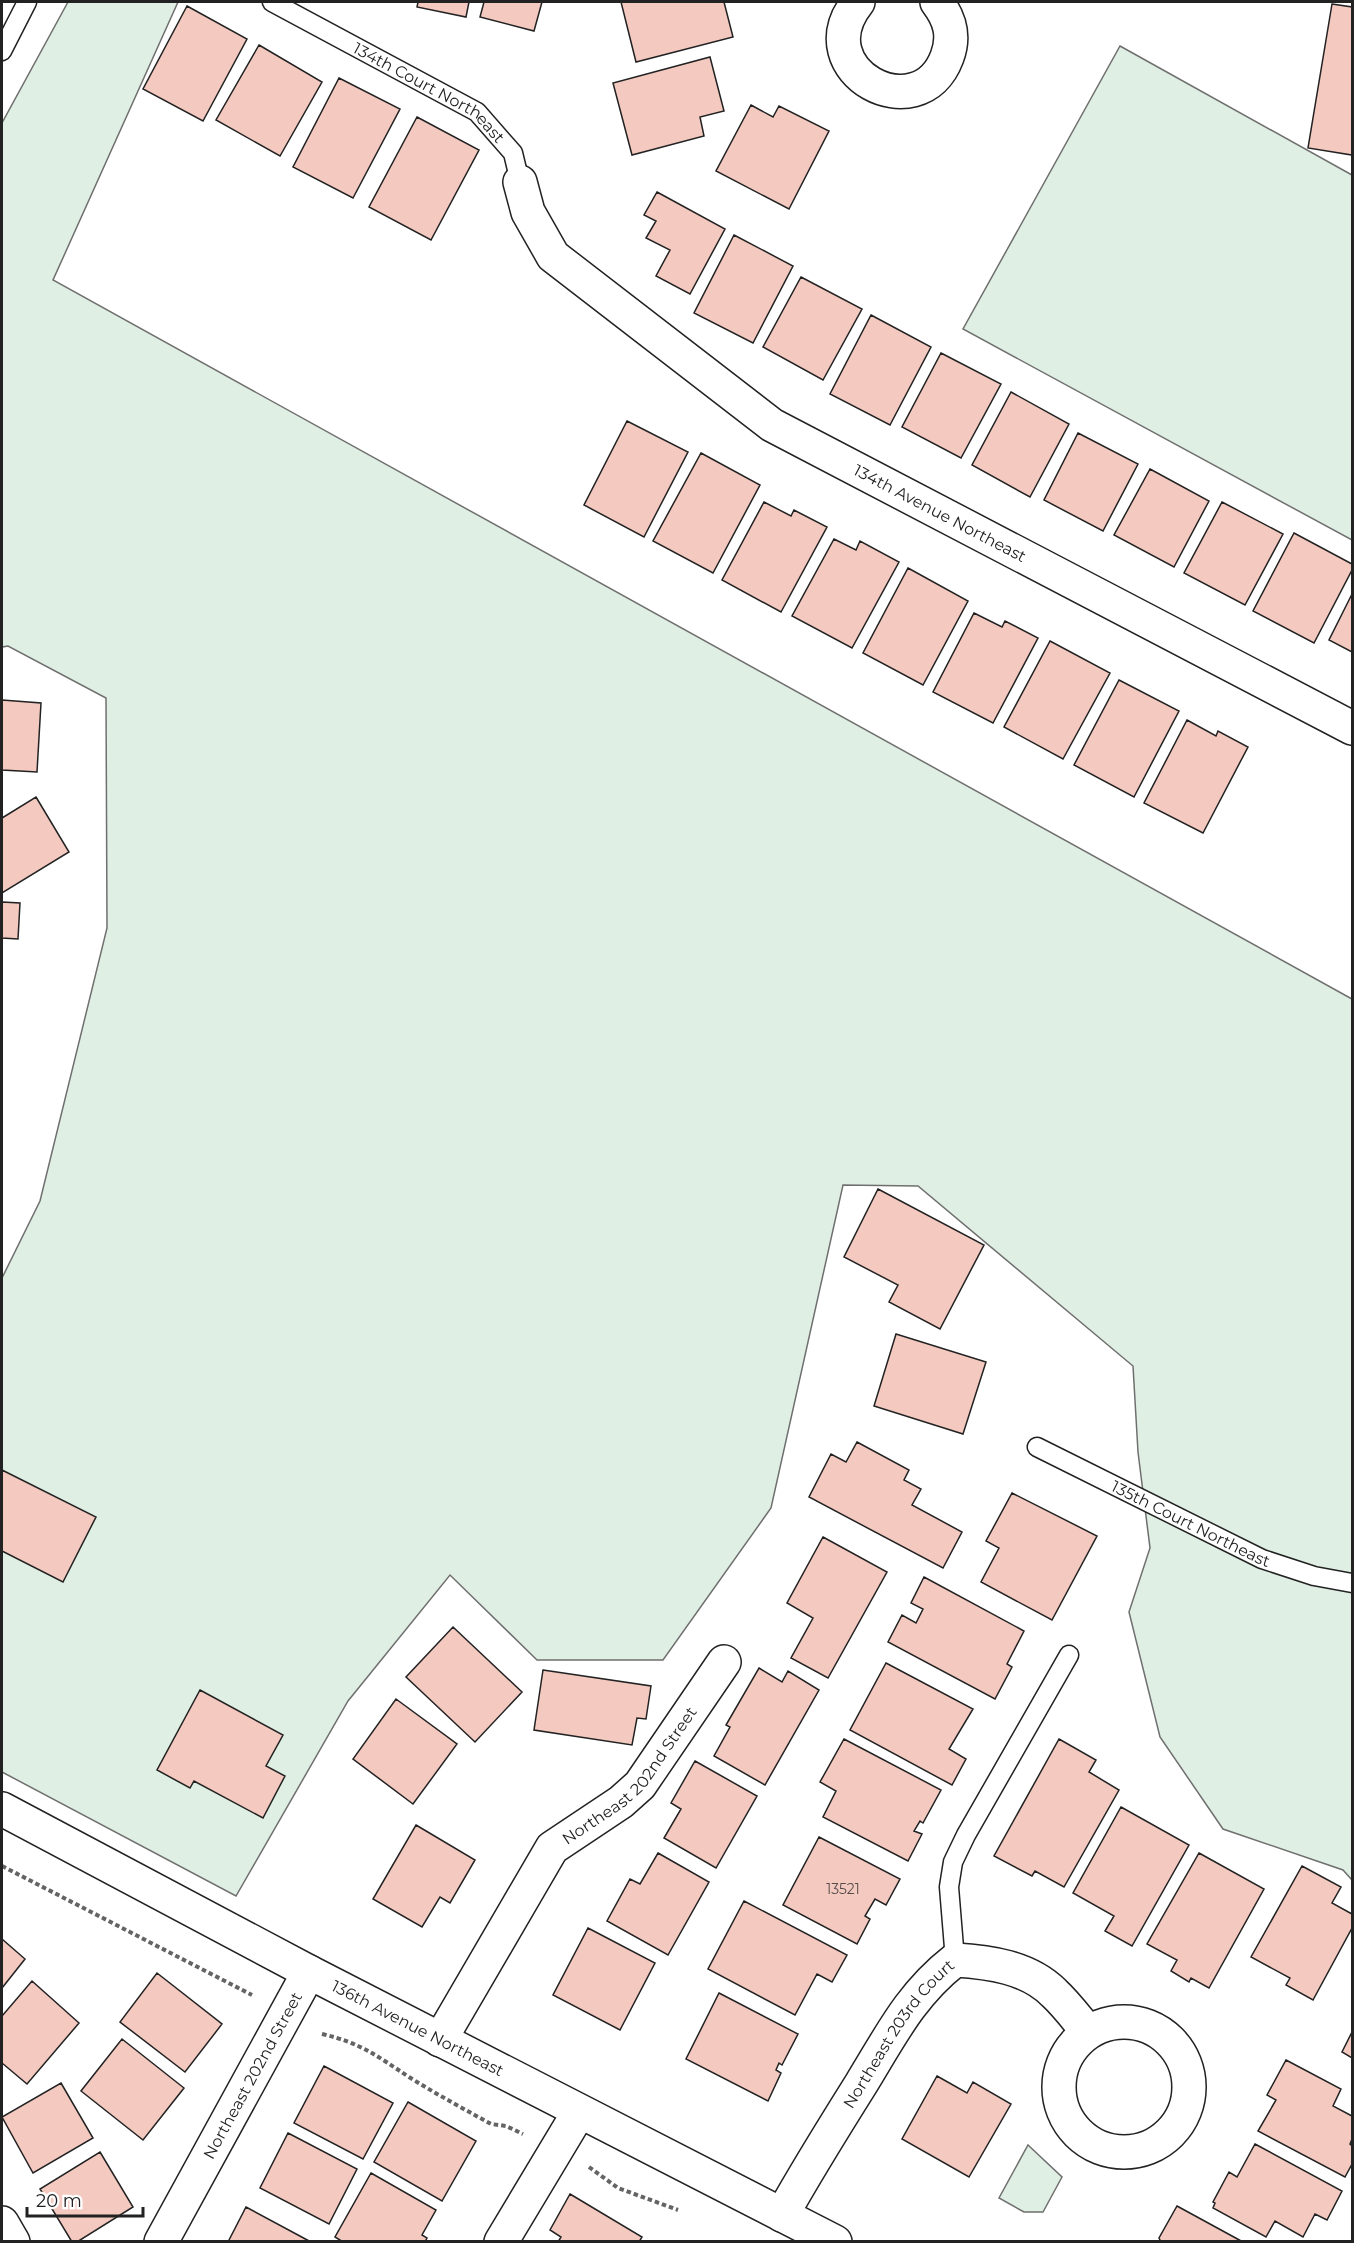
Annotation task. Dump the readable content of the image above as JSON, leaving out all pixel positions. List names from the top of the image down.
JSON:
{
  "streets": {
    "street": [
      "134th Court Northeast",
      "134th Avenue Northeast",
      "Northeast 202nd Street",
      "136th Avenue Northeast",
      "Northeast 203rd Court"
    ],
    "lane": ["135th Court Northeast"]
  },
  "crossings": [
    ["134th Court Northeast", "134th Avenue Northeast"],
    ["Northeast 202nd Street", "136th Avenue Northeast"],
    ["136th Avenue Northeast", "Northeast 203rd Court"]
  ],
  "house_numbers": ["13521"],
  "scale_bar": "20 m"
}
